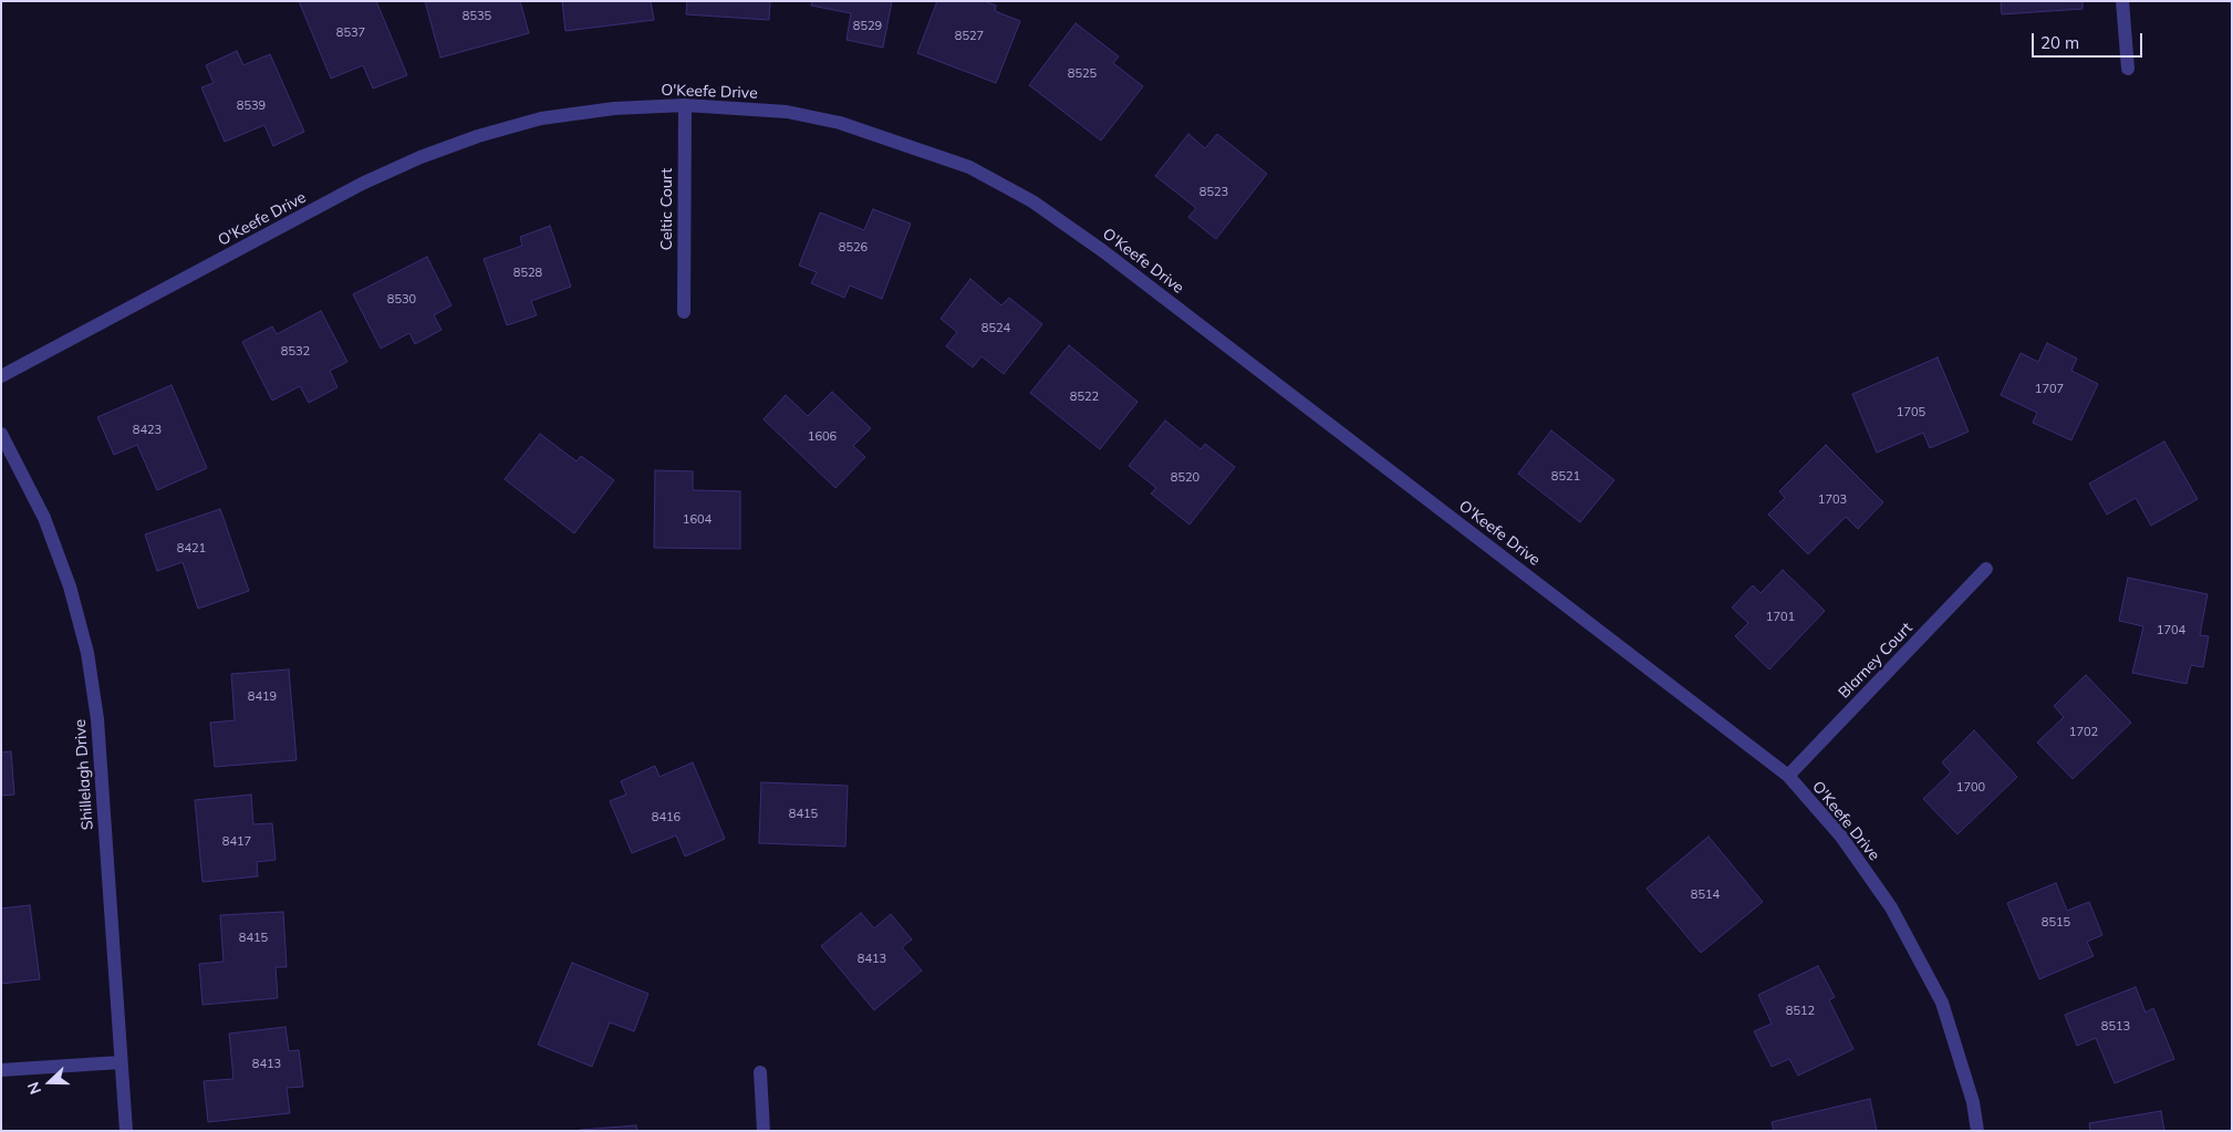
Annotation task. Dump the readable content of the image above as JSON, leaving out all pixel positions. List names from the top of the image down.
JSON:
{
  "streets": {
    "street": [
      "O'Keefe Drive",
      "Celtic Court",
      "Blarney Court",
      "Shillelagh Drive"
    ]
  },
  "crossings": [
    ["O'Keefe Drive", "Celtic Court"],
    ["O'Keefe Drive", "Blarney Court"]
  ],
  "house_numbers": [
    "8535",
    "8529",
    "8537",
    "8527",
    "8525",
    "8539",
    "8523",
    "8526",
    "8528",
    "8530",
    "8524",
    "8532",
    "1707",
    "8522",
    "1705",
    "8423",
    "1606",
    "8521",
    "8520",
    "1703",
    "1604",
    "8421",
    "1701",
    "1704",
    "8419",
    "1702",
    "1700",
    "8415",
    "8416",
    "8417",
    "8514",
    "8515",
    "8415",
    "8413",
    "8512",
    "8513",
    "8413"
  ],
  "scale_bar": "20 m",
  "north": "left"
}
